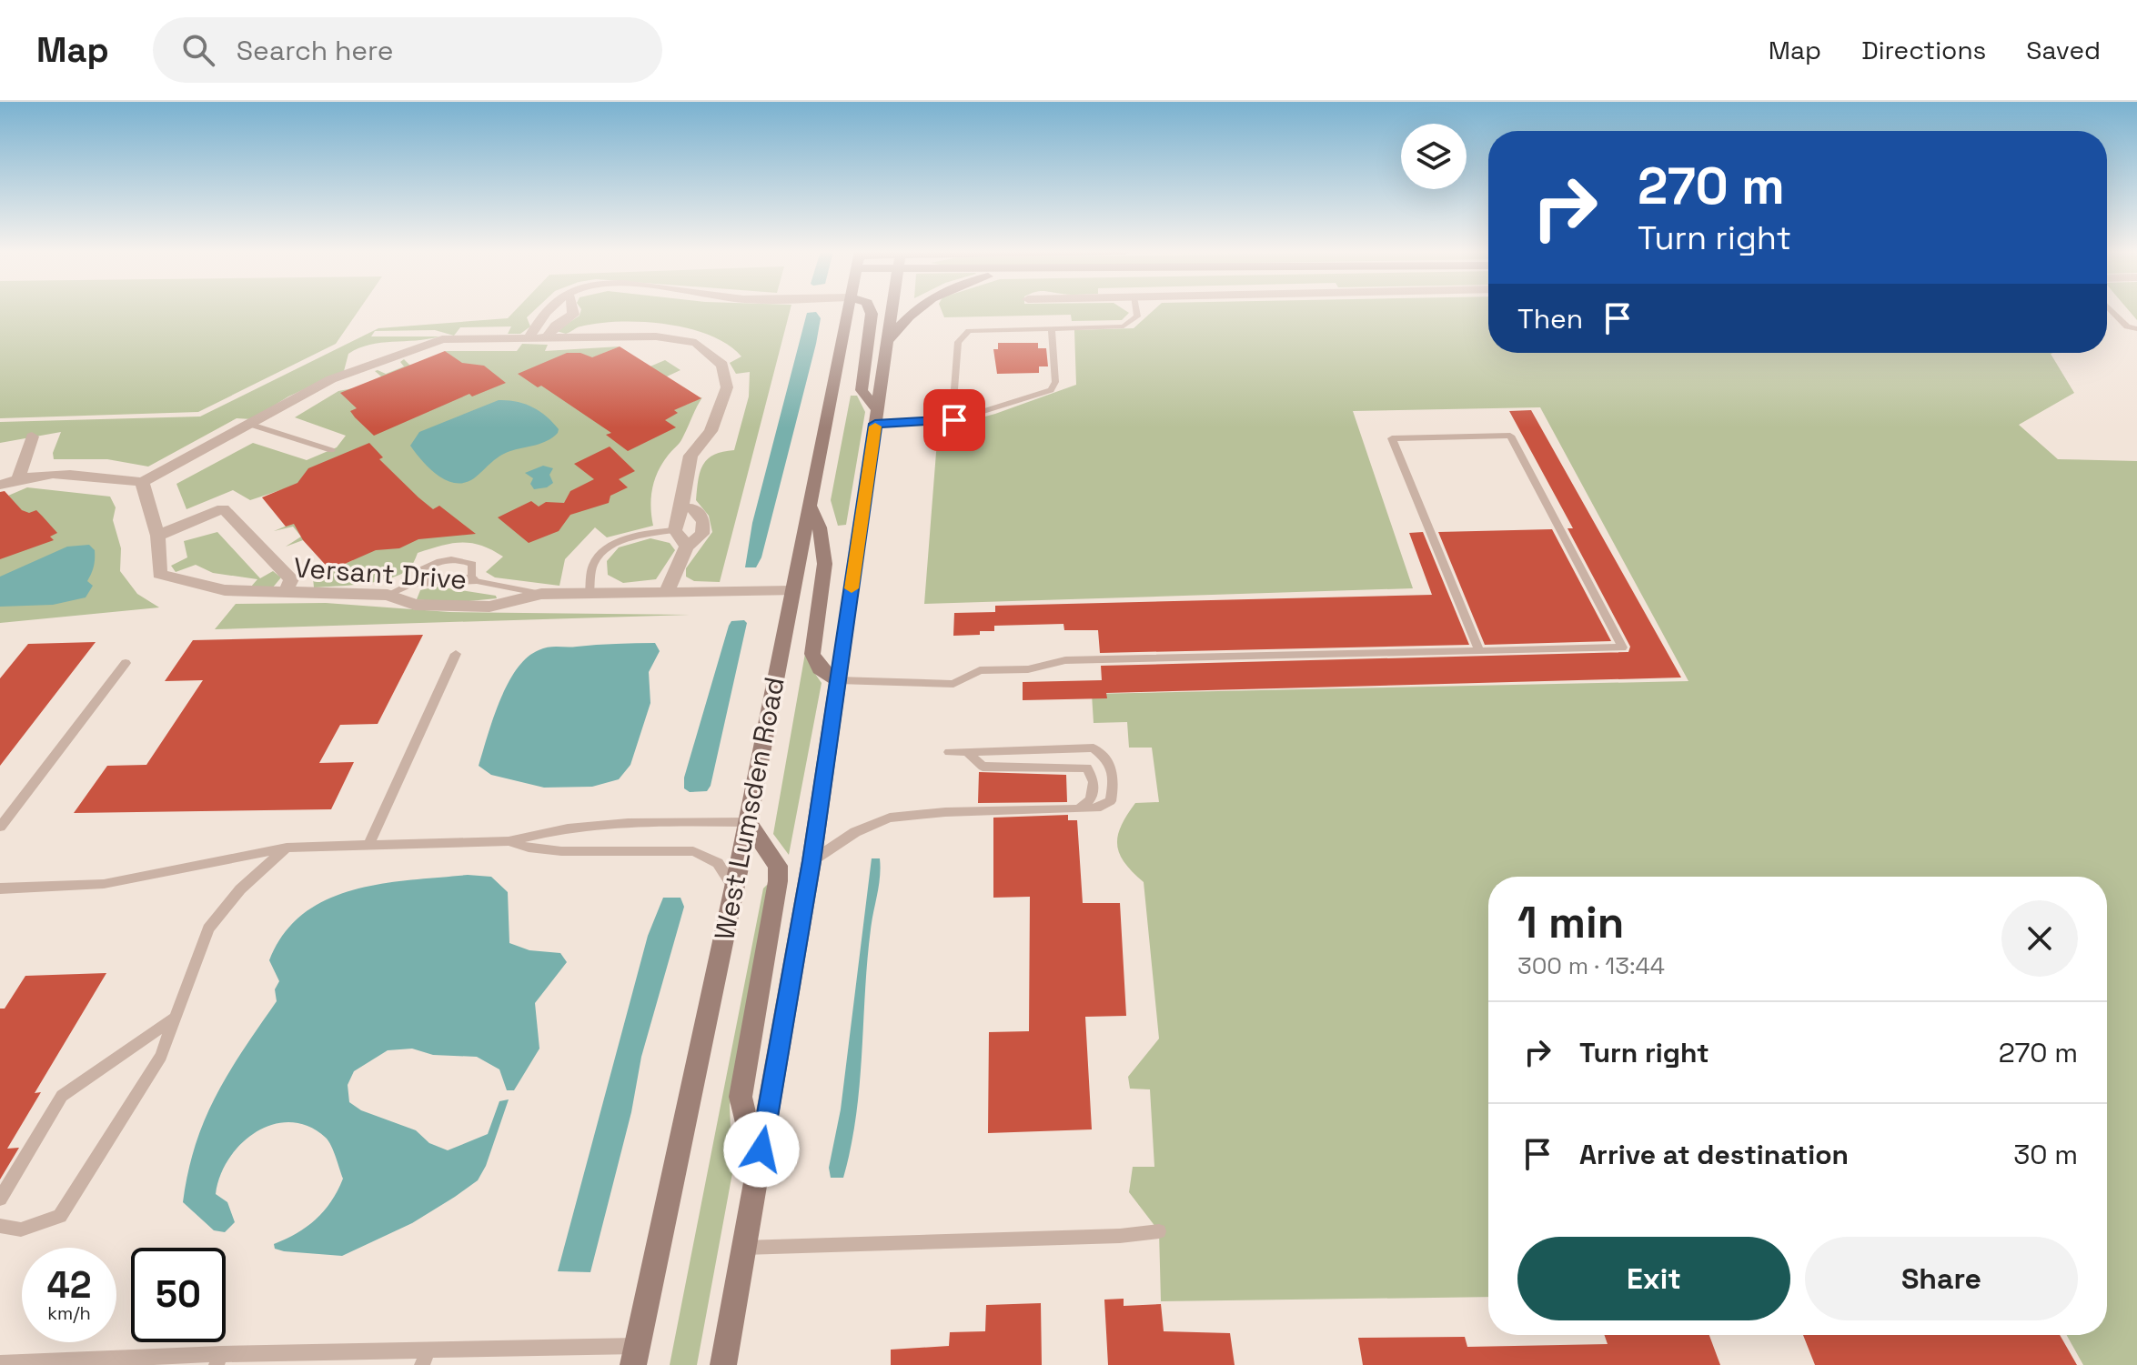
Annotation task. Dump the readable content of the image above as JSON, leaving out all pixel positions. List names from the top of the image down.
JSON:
{
  "streets": {
    "main road": ["West Lumsden Road"],
    "street": ["Versant Drive"]
  },
  "crossings": [
    ["Versant Drive", "West Lumsden Road"]
  ],
  "page": {
    "header": "Map",
    "search": "Search here",
    "nav": ["Map", "Directions", "Saved"],
    "turn": ["270 m", "Turn right"],
    "then": "Then",
    "heading": ["1 min", "300 m · 13:44"],
    "list": [
      {
        "name": "Turn right",
        "value": "270 m"
      },
      {
        "name": "Arrive at destination",
        "value": "30 m"
      }
    ],
    "buttons": ["Exit", "Share"],
    "speed": "42 km/h",
    "limit": "50"
  }
}
